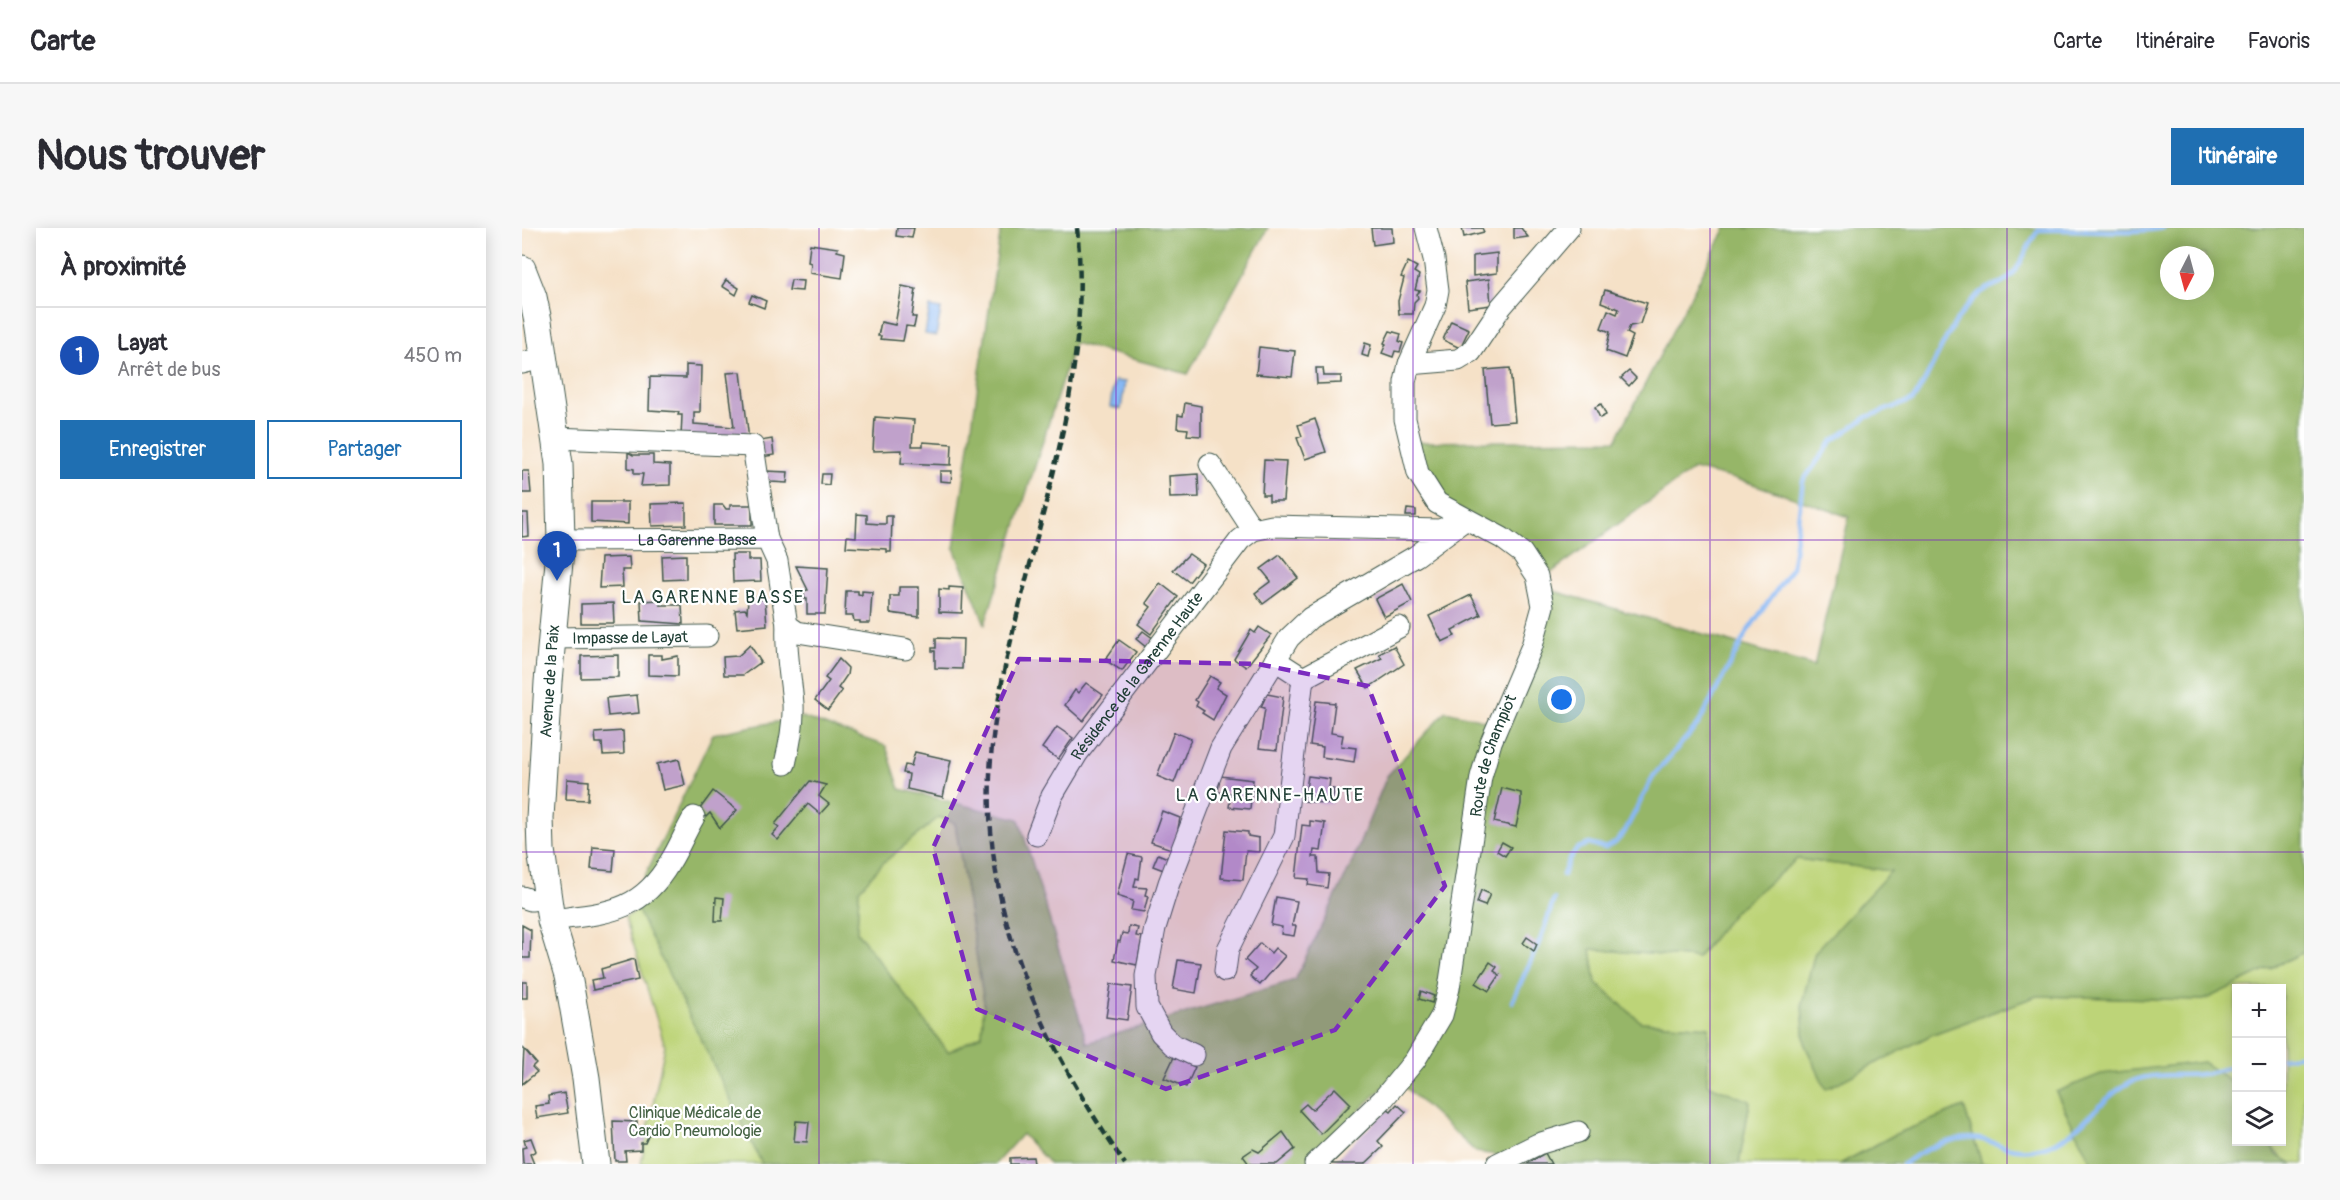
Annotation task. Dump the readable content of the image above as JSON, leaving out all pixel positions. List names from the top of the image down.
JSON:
{
  "streets": {
    "main road": ["Avenue de la Paix"],
    "street": [
      "La Garenne Basse",
      "Impasse de Layat",
      "Résidence de la Garenne Haute",
      "Route de Champiot"
    ]
  },
  "crossings": [
    ["La Garenne Basse", "Avenue de la Paix"],
    ["Impasse de Layat", "Avenue de la Paix"]
  ],
  "districts": ["LA GARENNE BASSE", "LA GARENNE-HAUTE"],
  "parks": ["Clinique Médicale de Cardio Pneumologie"],
  "north": "bottom",
  "page": {
    "header": "Carte",
    "nav": ["Carte", "Itinéraire", "Favoris"],
    "buttons": [
      "Itinéraire",
      ["Enregistrer", "Partager"]
    ],
    "title": "Nous trouver",
    "heading": "À proximité",
    "list": [
      {
        "mark": "1",
        "name": "Layat",
        "note": "Arrêt de bus",
        "value": "450 m"
      }
    ],
    "pins": "1",
    "map_buttons": ["+", "−"]
  }
}
